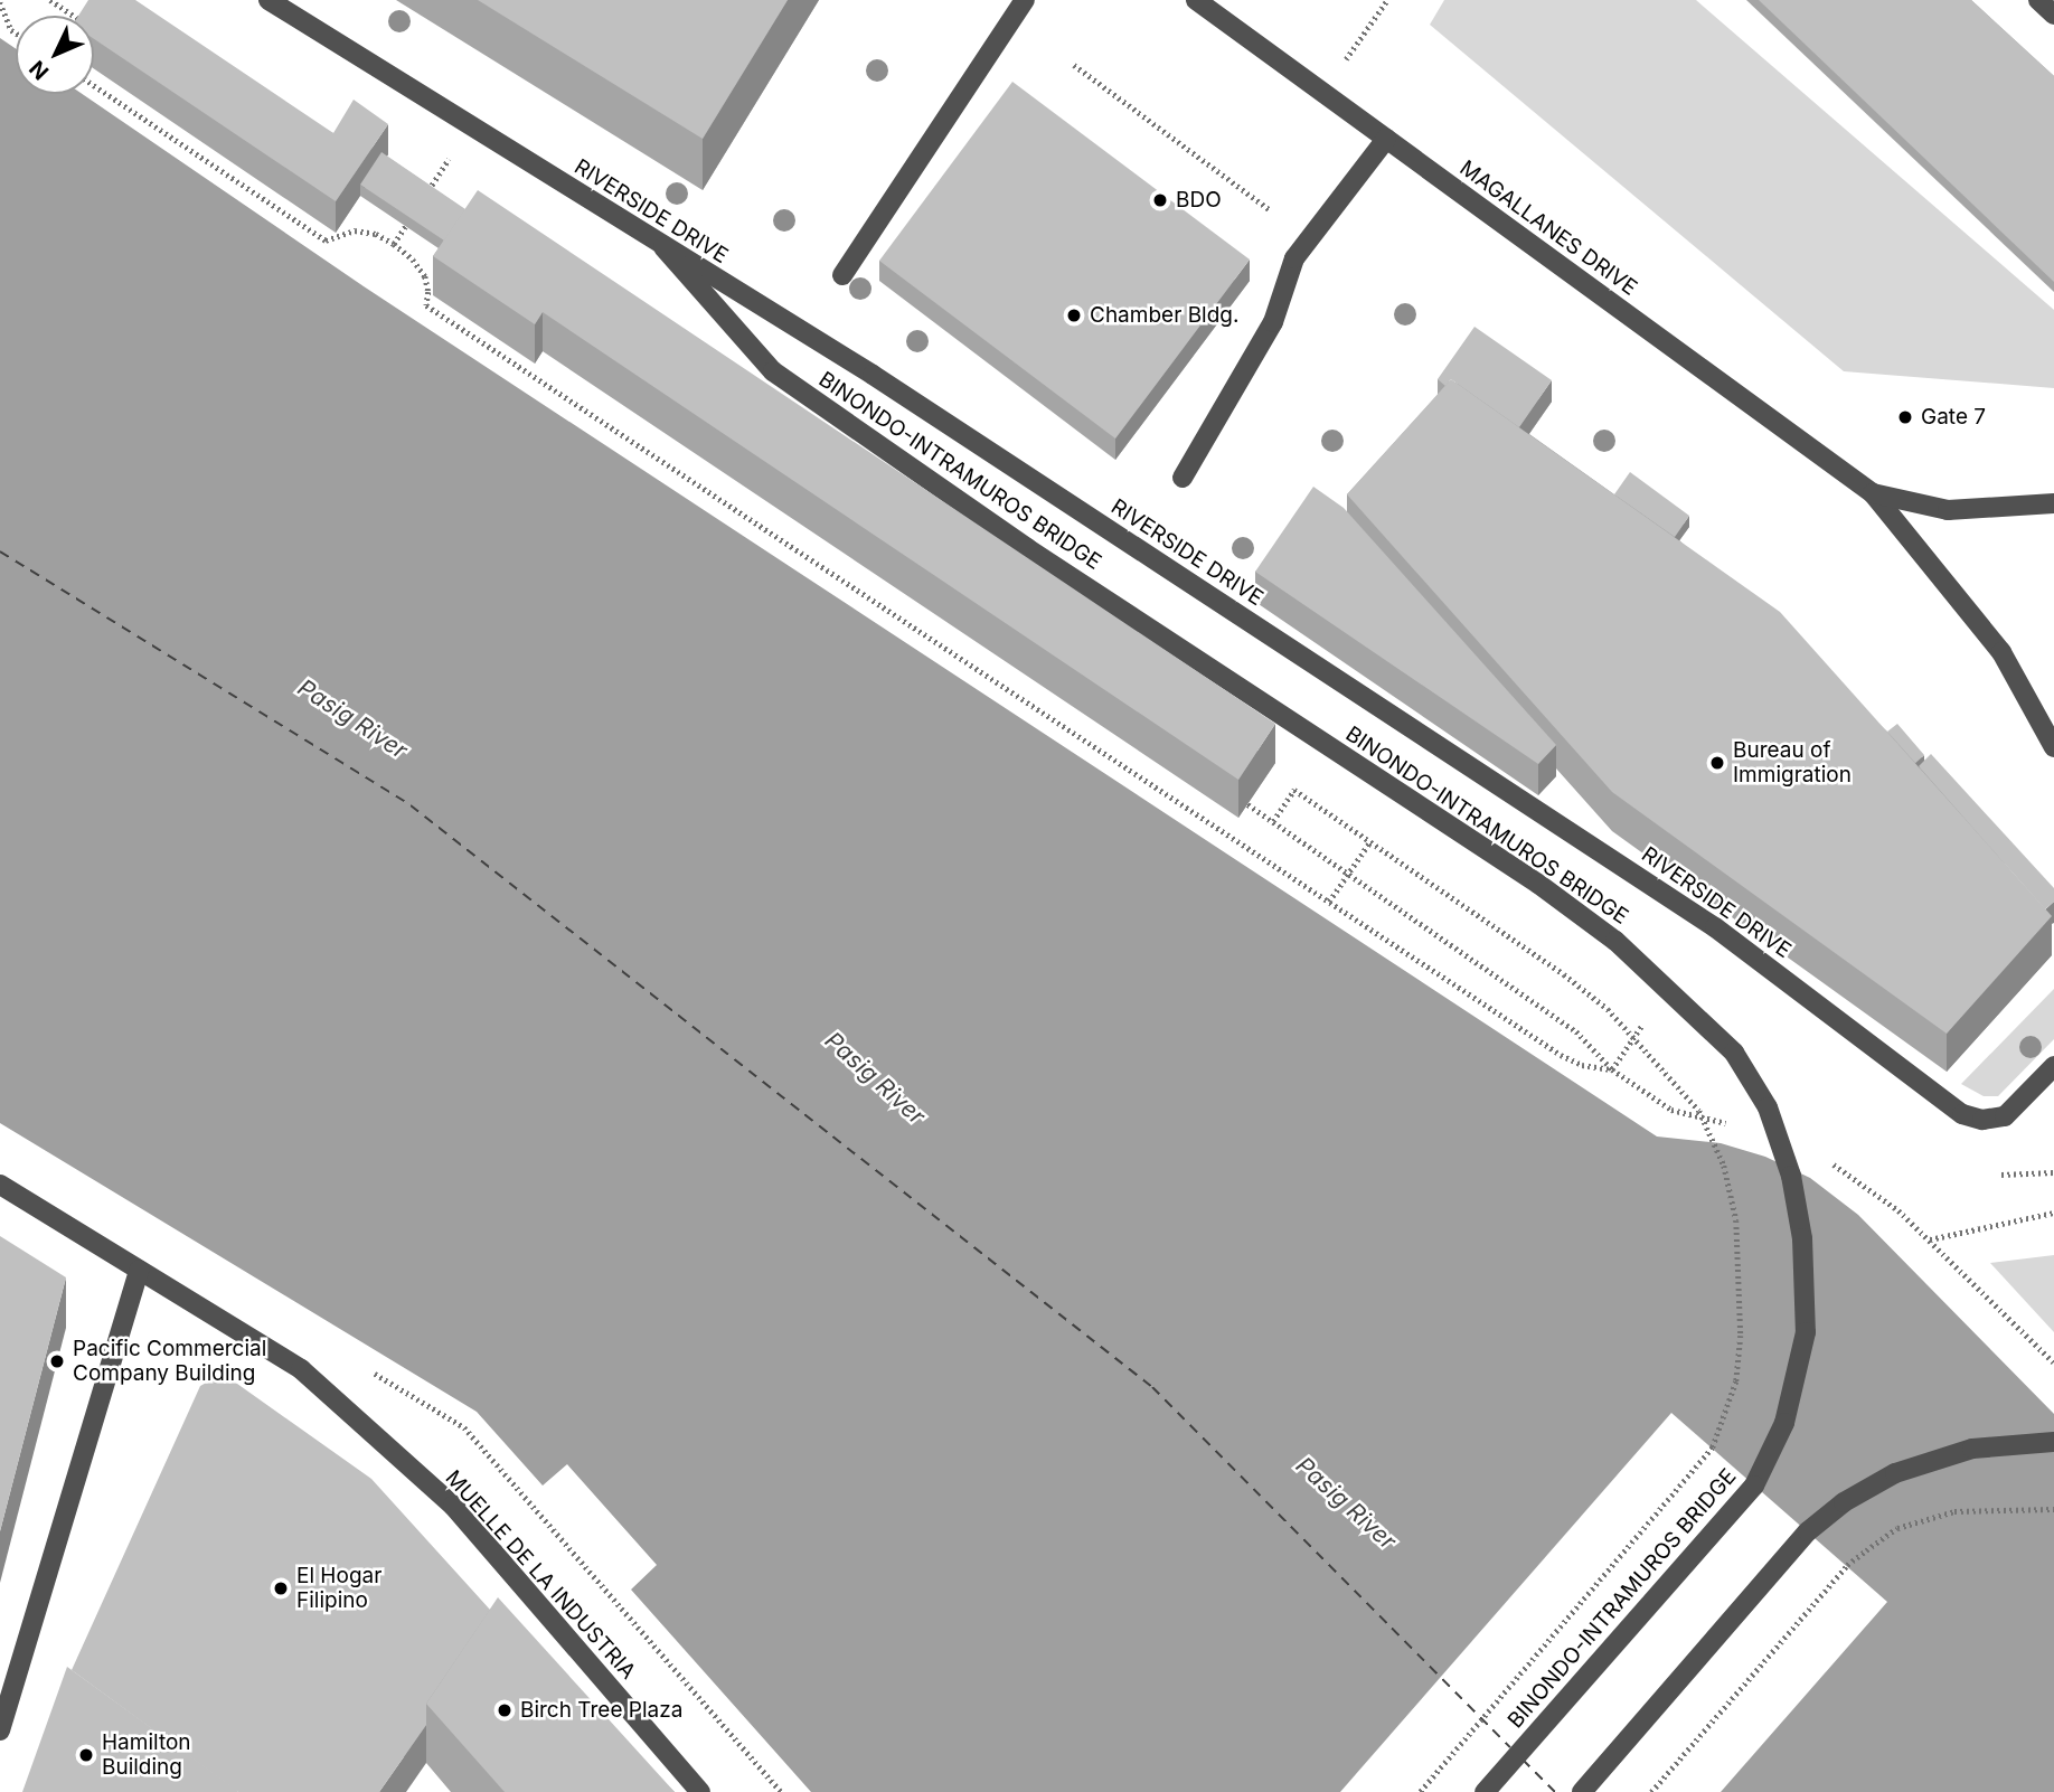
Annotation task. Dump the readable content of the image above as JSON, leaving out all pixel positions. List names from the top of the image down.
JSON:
{
  "streets": {
    "street": [
      "RIVERSIDE DRIVE",
      "MAGALLANES DRIVE",
      "BINONDO-INTRAMUROS BRIDGE",
      "MUELLE DE LA INDUSTRIA"
    ]
  },
  "crossings": [
    ["RIVERSIDE DRIVE", "BINONDO-INTRAMUROS BRIDGE"]
  ],
  "water": ["Pasig River"],
  "places": [
    "BDO",
    "Chamber Bldg.",
    "Gate 7",
    "Bureau of Immigration",
    "Pacific Commercial Company Building",
    "El Hogar Filipino",
    "Birch Tree Plaza",
    "Hamilton Building"
  ],
  "north": "bottom left"
}
